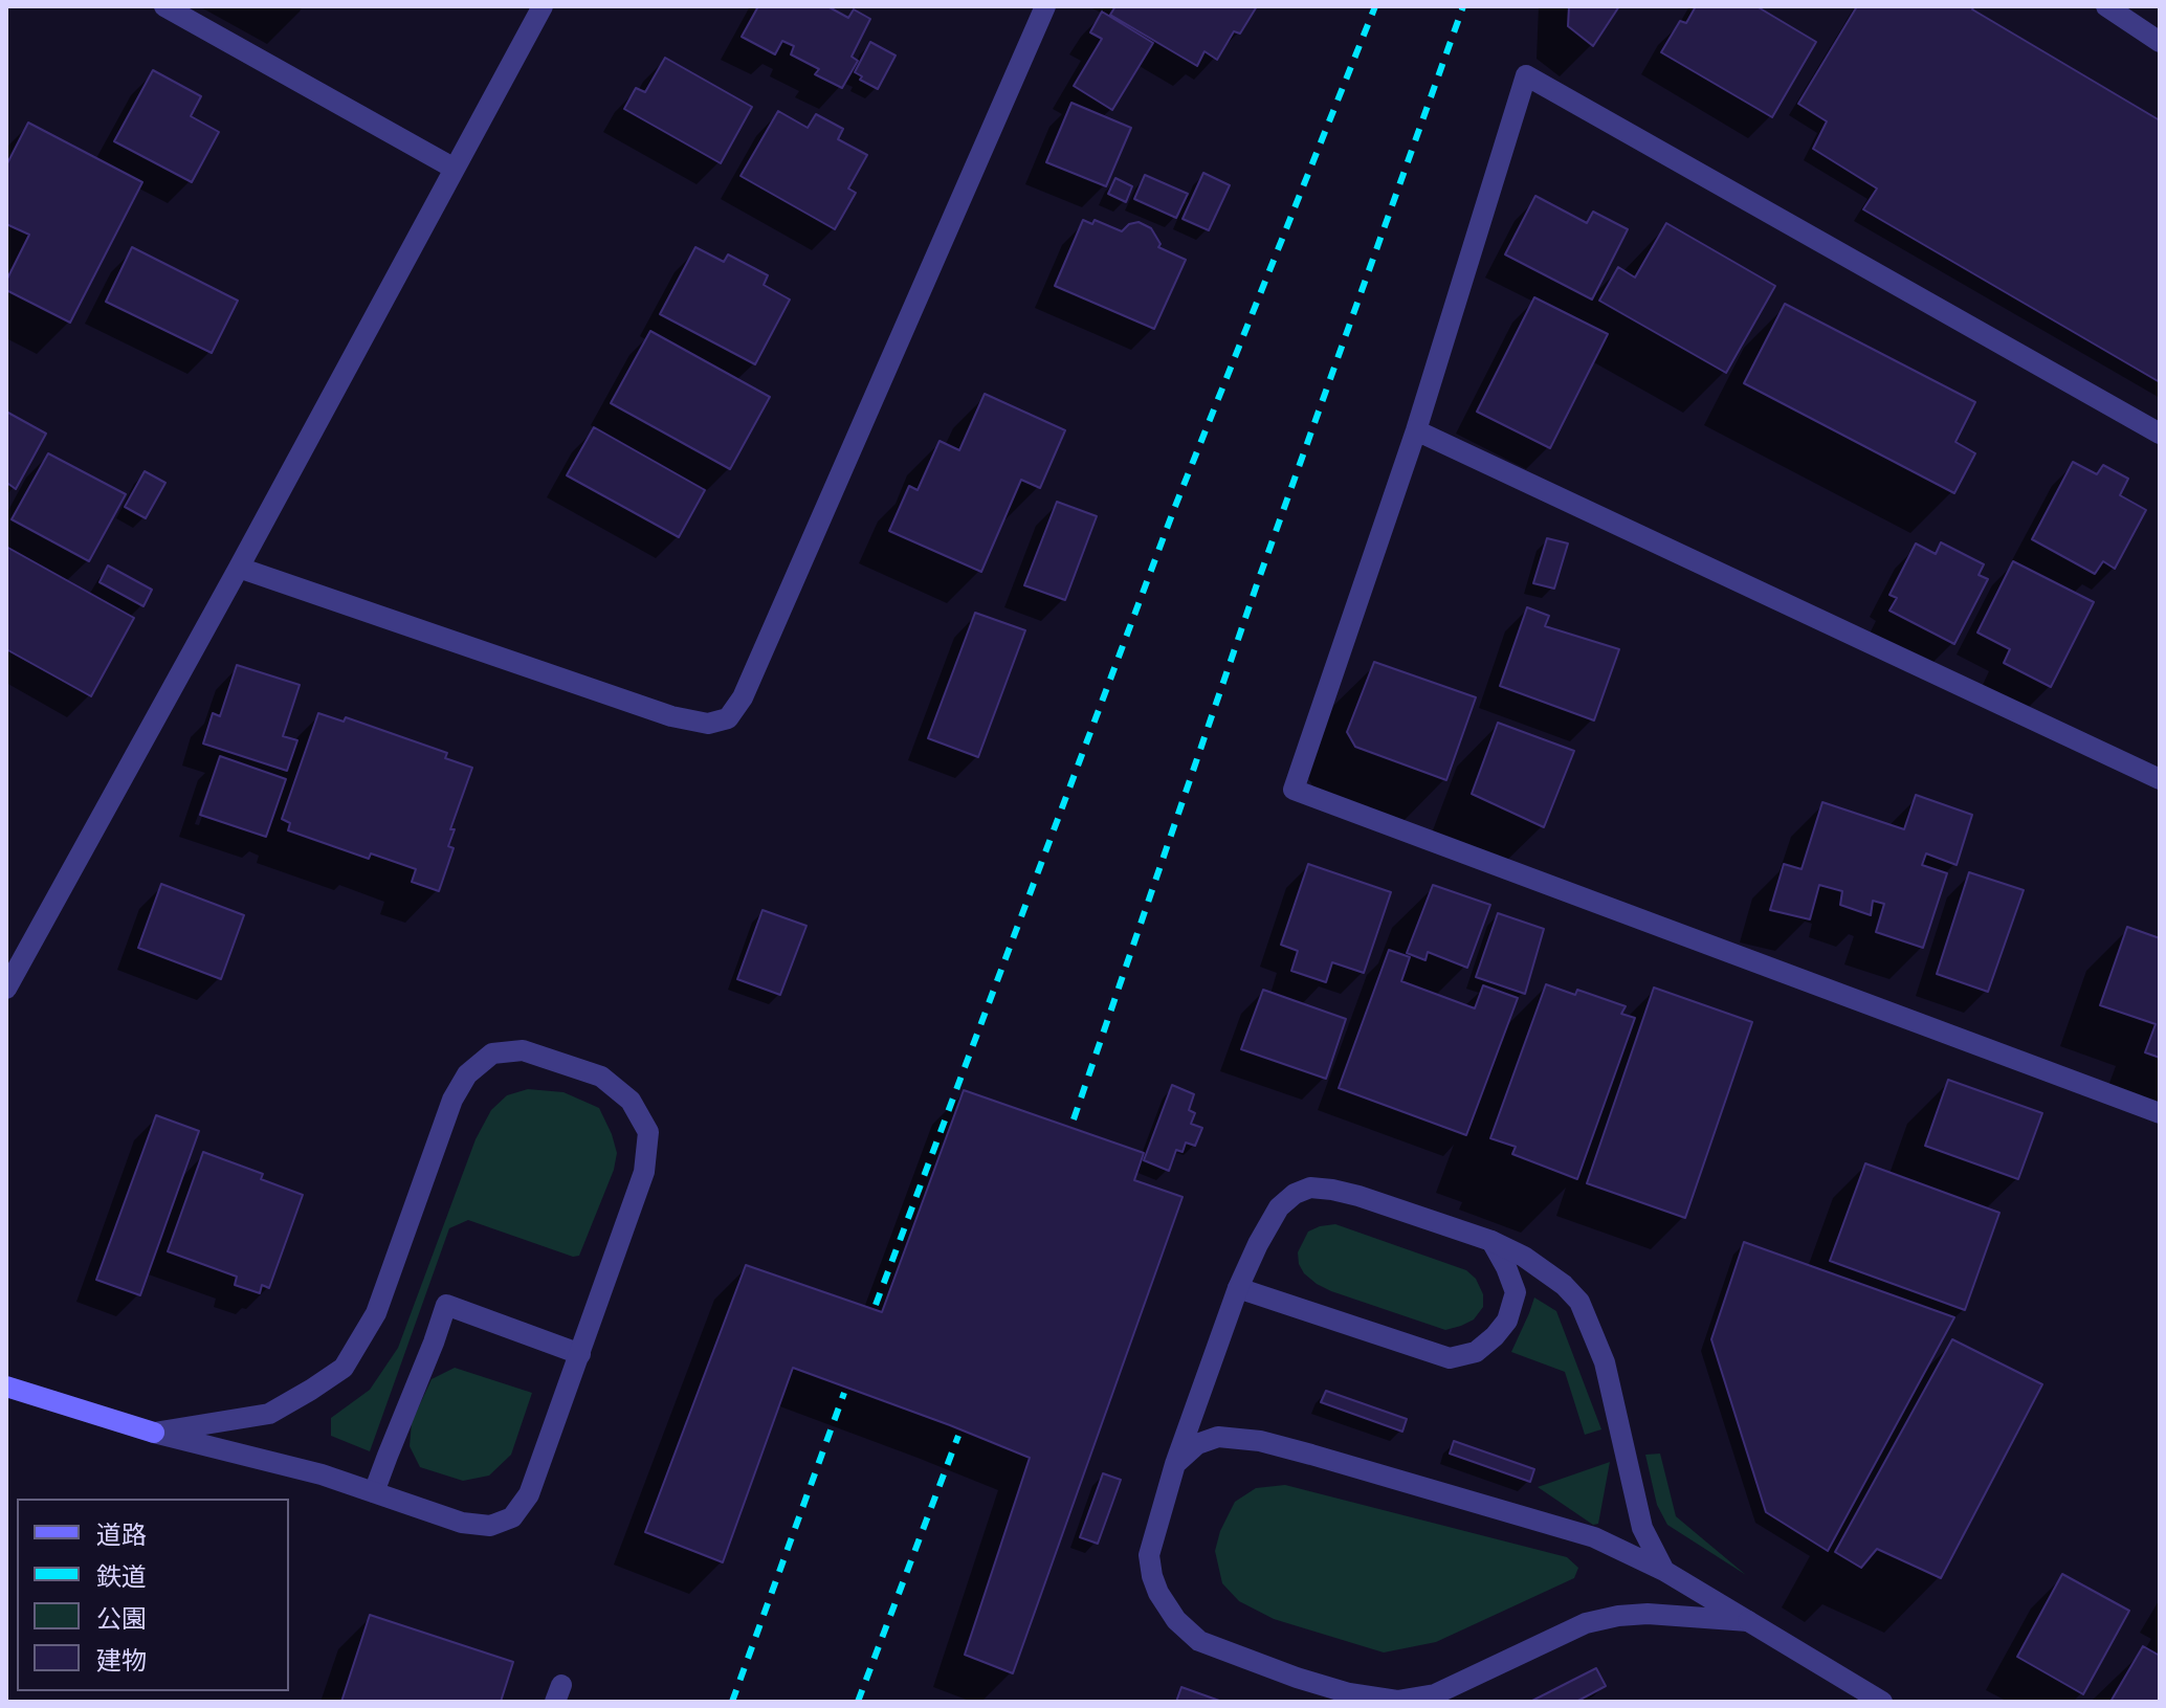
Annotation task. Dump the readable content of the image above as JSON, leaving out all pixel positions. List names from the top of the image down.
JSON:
{
  "legend": [
    "道路",
    "鉄道",
    "公園",
    "建物"
  ]
}
